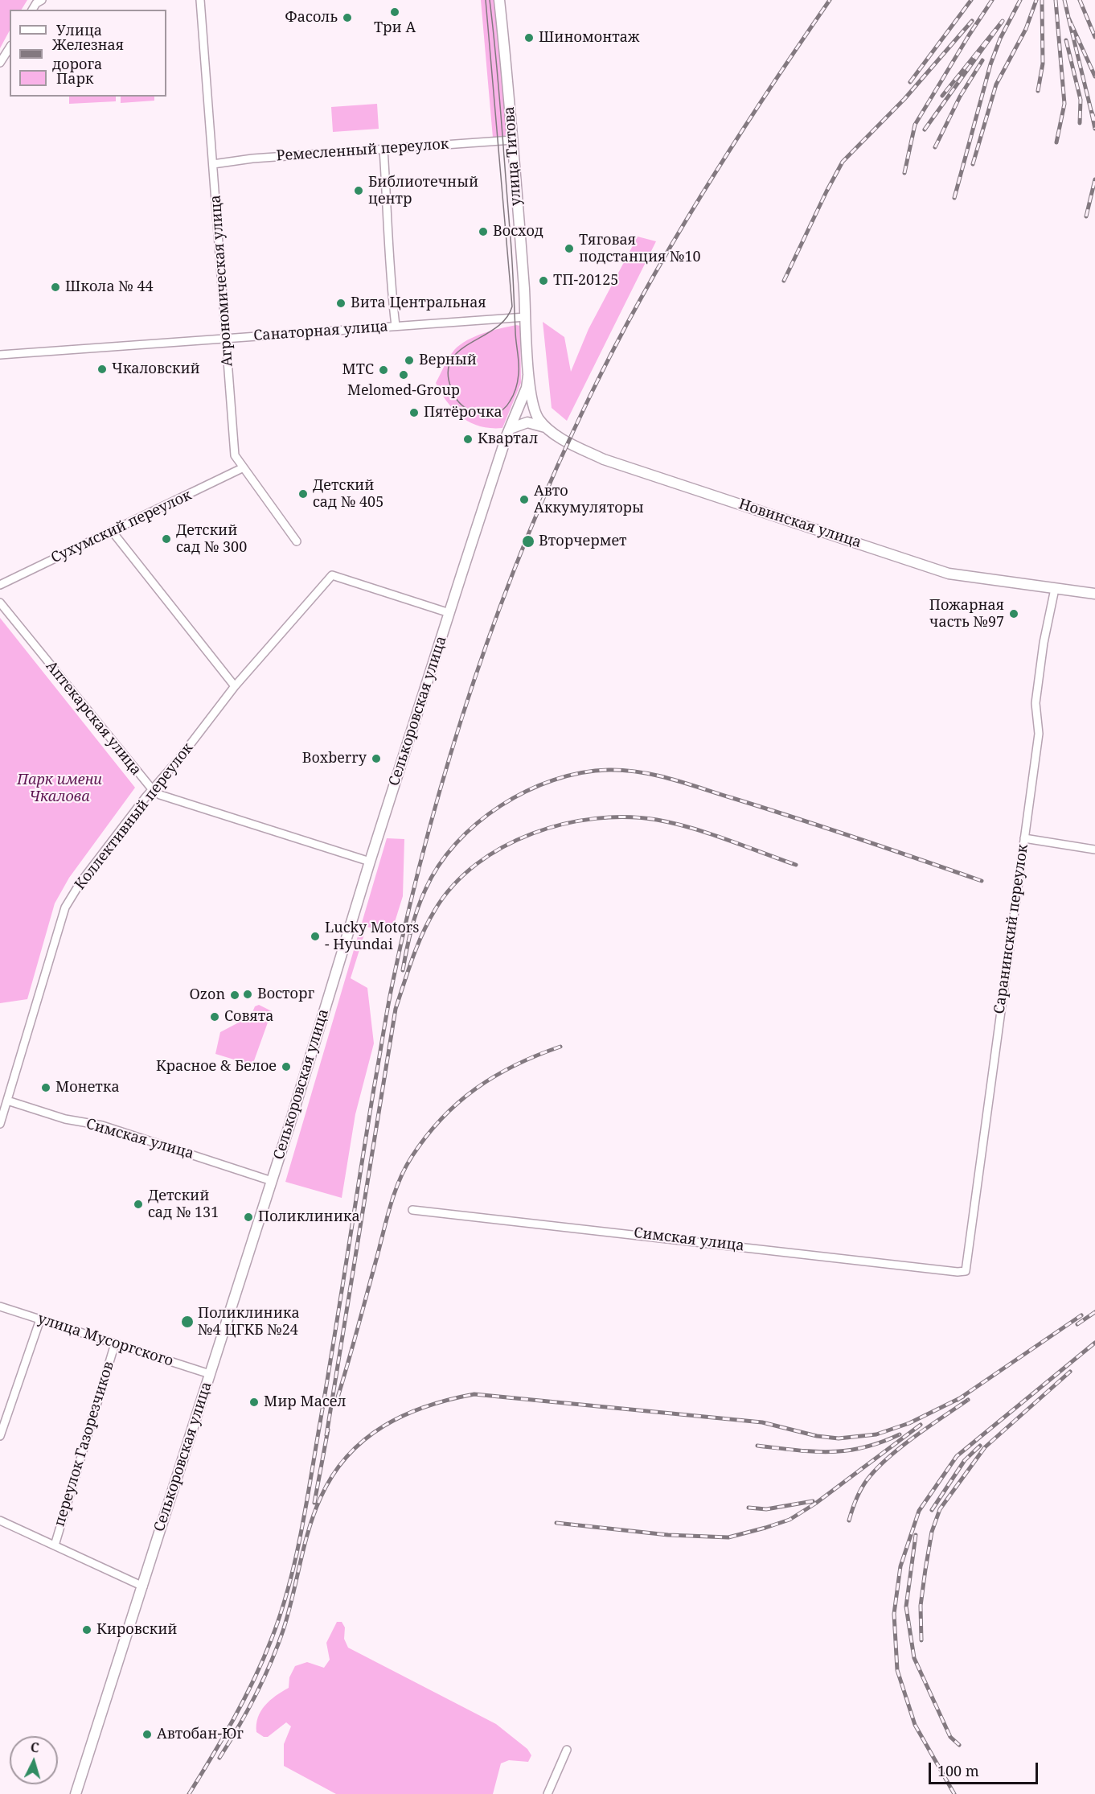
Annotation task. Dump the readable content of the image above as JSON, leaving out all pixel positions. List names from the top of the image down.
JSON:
{
  "streets": {
    "main road": ["улица Титова", "Новинская улица", "Селькоровская улица"],
    "street": [
      "Ремесленный переулок",
      "Агрономическая улица",
      "Санаторная улица",
      "Сухумский переулок",
      "Аптекарская улица",
      "Коллективный переулок",
      "Саранинский переулок",
      "Симская улица",
      "улица Мусоргского",
      "переулок Газорезчиков"
    ]
  },
  "crossings": [
    ["Ремесленный переулок", "улица Титова"],
    ["Ремесленный переулок", "Агрономическая улица"],
    ["улица Титова", "Санаторная улица"],
    ["улица Титова", "Новинская улица"],
    ["улица Титова", "Селькоровская улица"],
    ["Агрономическая улица", "Санаторная улица"],
    ["Агрономическая улица", "Сухумский переулок"],
    ["Новинская улица", "Саранинский переулок"],
    ["Селькоровская улица", "Аптекарская улица"],
    ["Селькоровская улица", "Коллективный переулок"],
    ["Селькоровская улица", "Симская улица"],
    ["Селькоровская улица", "улица Мусоргского"],
    ["Аптекарская улица", "Коллективный переулок"],
    ["Коллективный переулок", "Симская улица"],
    ["Саранинский переулок", "Симская улица"],
    ["улица Мусоргского", "переулок Газорезчиков"]
  ],
  "parks": ["Парк имени Чкалова"],
  "places": [
    "Три А",
    "Фасоль",
    "Шиномонтаж",
    "Библиотечный центр",
    "Восход",
    "Тяговая подстанция №10",
    "ТП-20125",
    "Школа № 44",
    "Вита Центральная",
    "Верный",
    "Чкаловский",
    "МТС",
    "Melomed-Group",
    "Пятёрочка",
    "Квартал",
    "Детский сад № 405",
    "Авто Аккумуляторы",
    "Детский сад № 300",
    "Вторчермет",
    "Пожарная часть №97",
    "Boxberry",
    "Lucky Motors - Hyundai",
    "Восторг",
    "Ozon",
    "Совята",
    "Красное & Белое",
    "Монетка",
    "Детский сад № 131",
    "Поликлиника",
    "Поликлиника №4 ЦГКБ №24",
    "Мир Масел",
    "Кировский",
    "Автобан-Юг"
  ],
  "legend": ["Улица", "Железная дорога", "Парк"],
  "scale_bar": "100 m",
  "north": "top"
}
